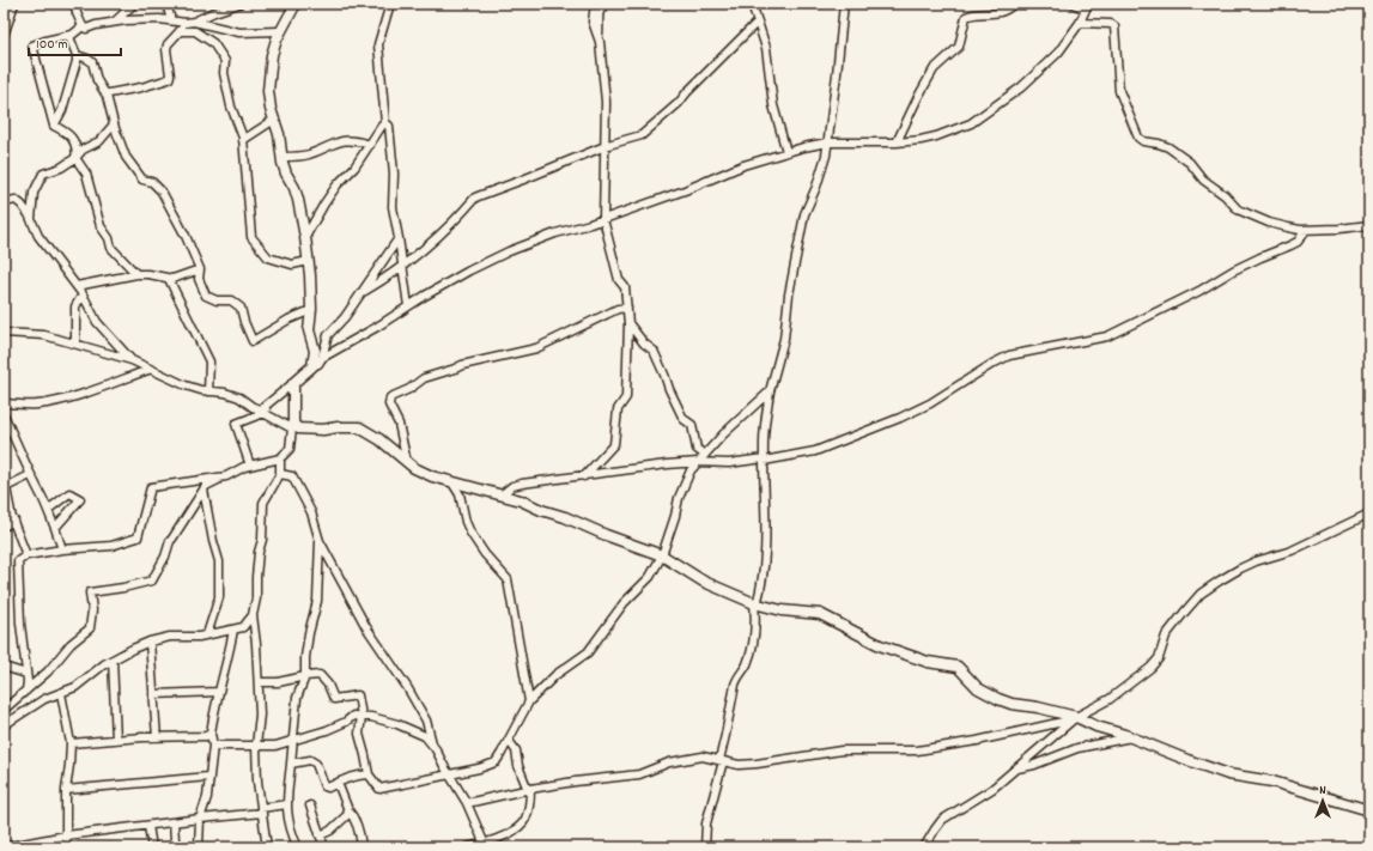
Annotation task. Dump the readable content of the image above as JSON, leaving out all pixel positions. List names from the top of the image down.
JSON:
{
  "scale_bar": "100 m",
  "north": "top"
}
